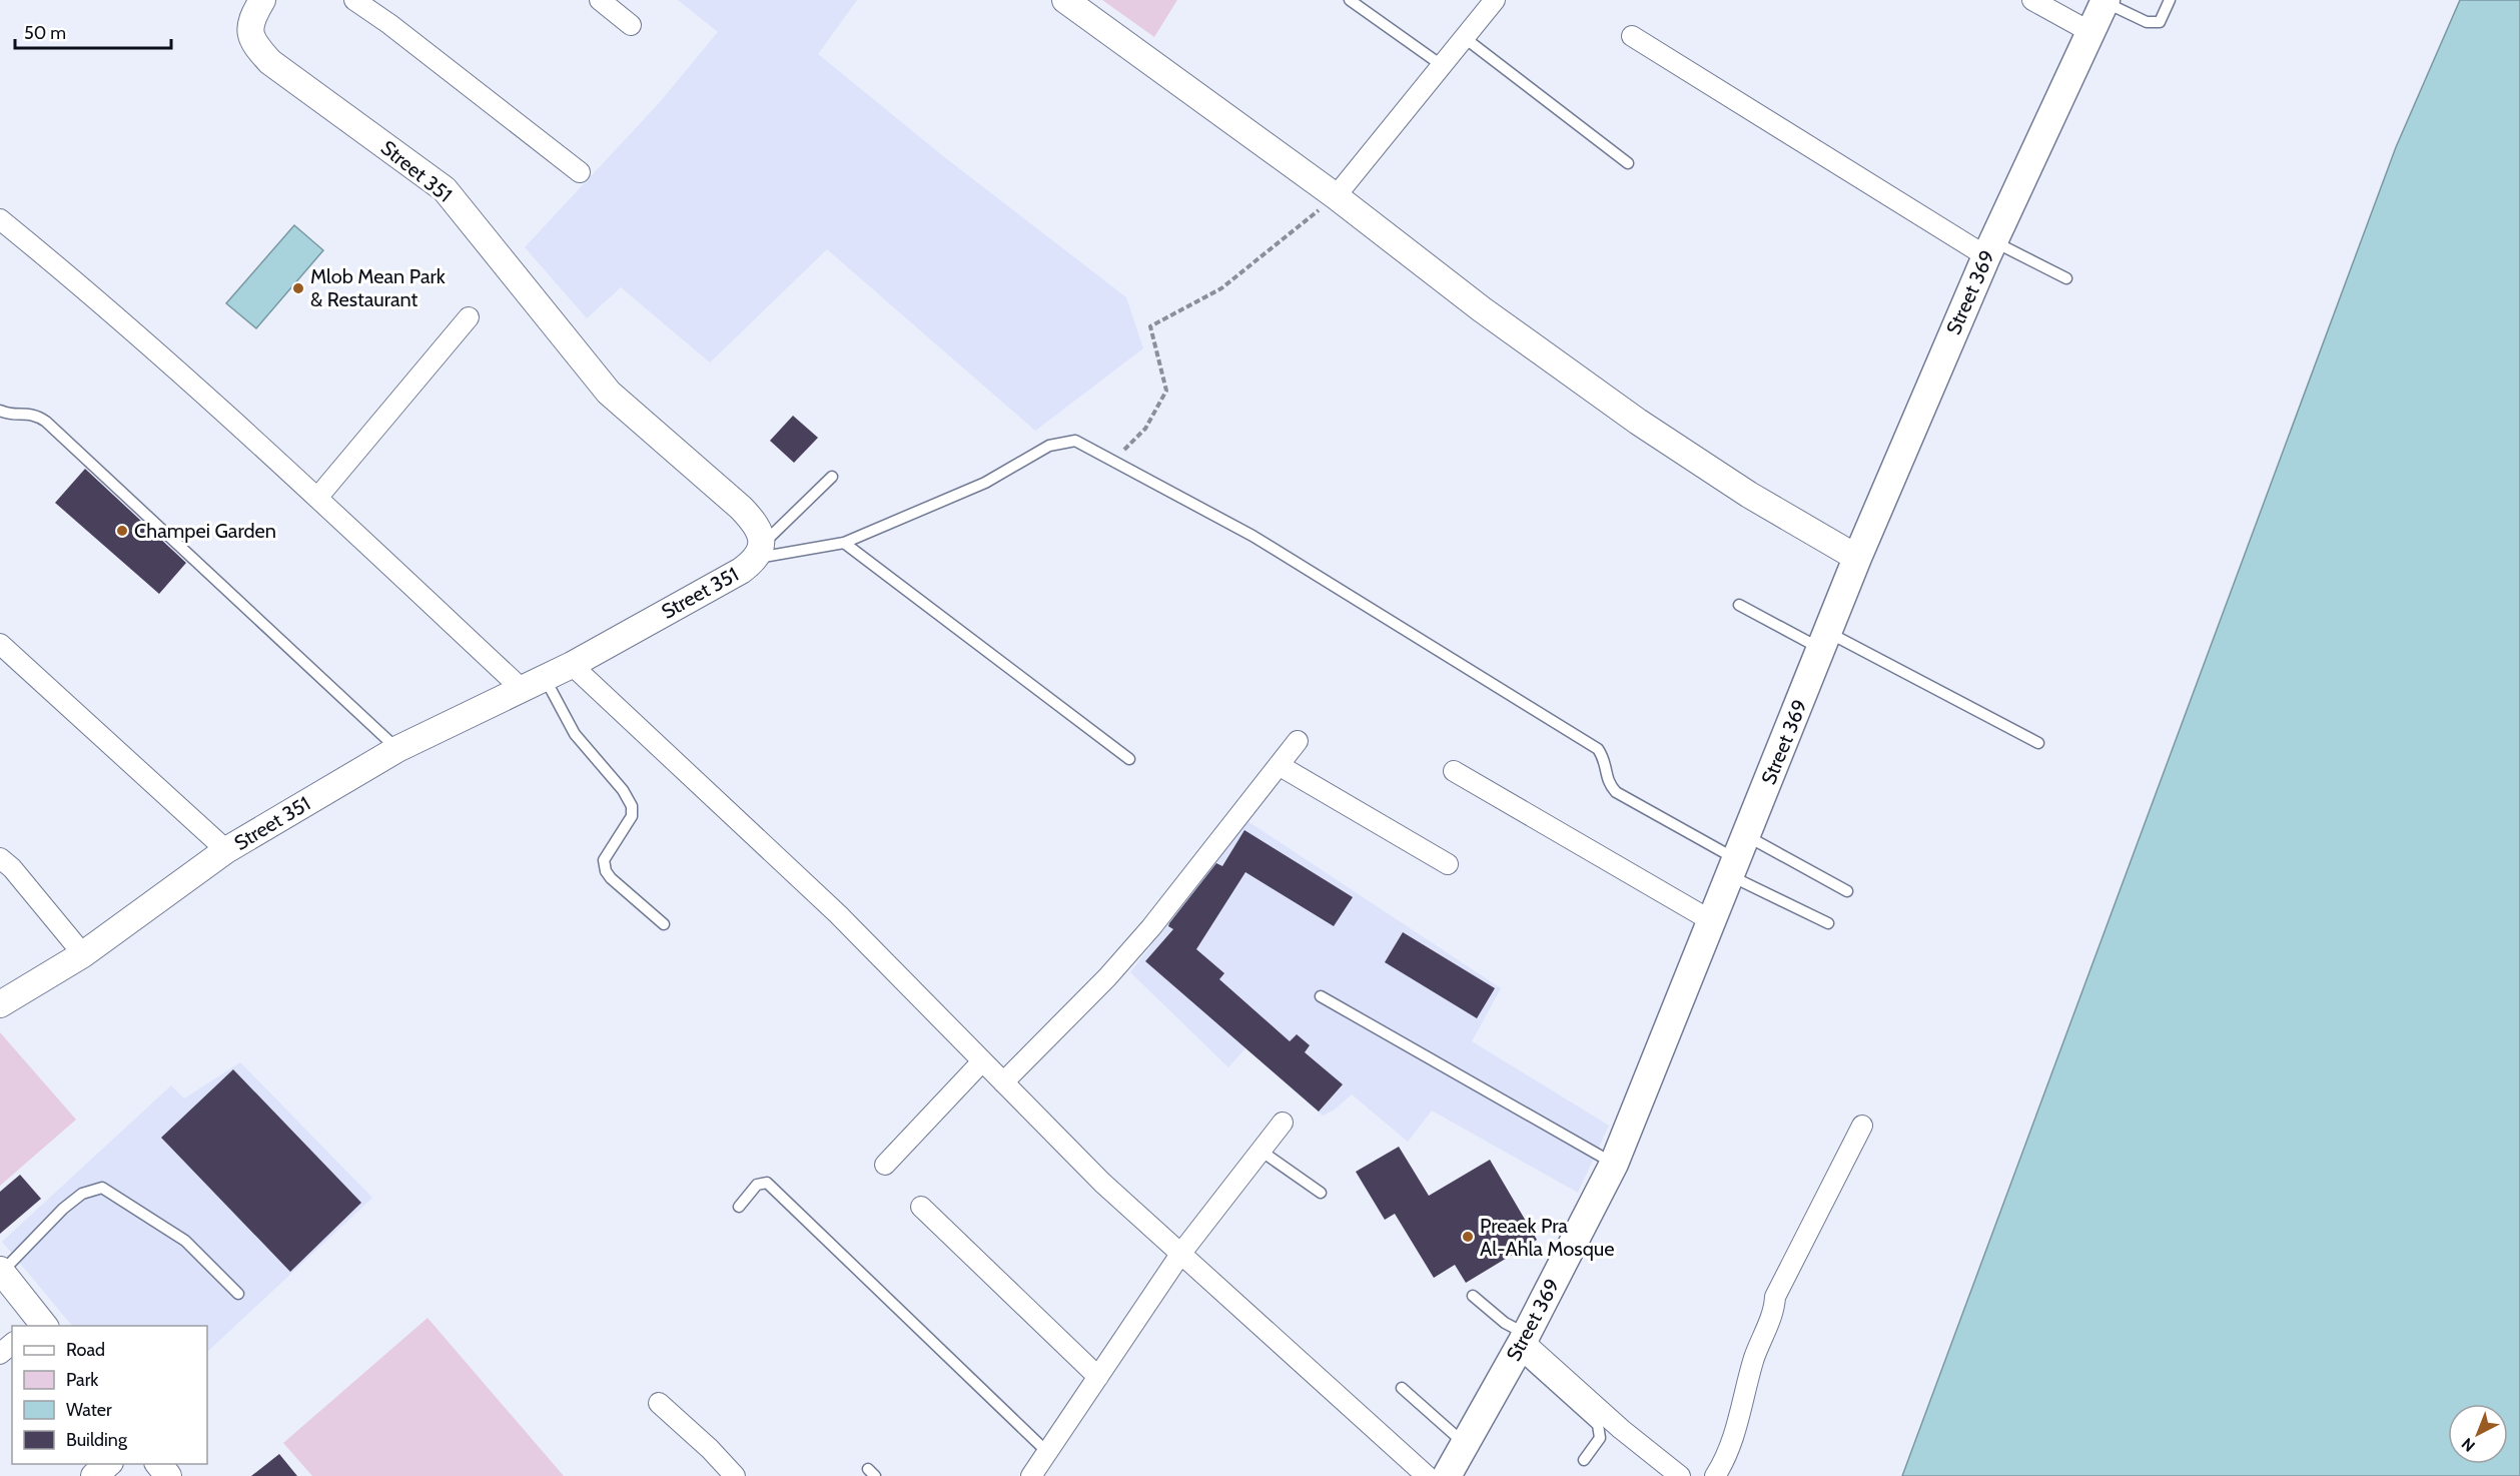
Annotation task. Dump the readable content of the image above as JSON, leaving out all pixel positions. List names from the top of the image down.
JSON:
{
  "streets": {
    "main road": ["Street 369"],
    "street": ["Street 351"]
  },
  "places": ["Mlob Mean Park & Restaurant", "Champei Garden", "Preaek Pra Al-Ahla Mosque"],
  "legend": [
    "Road",
    "Park",
    "Water",
    "Building"
  ],
  "scale_bar": "50 m",
  "north": "bottom left"
}
